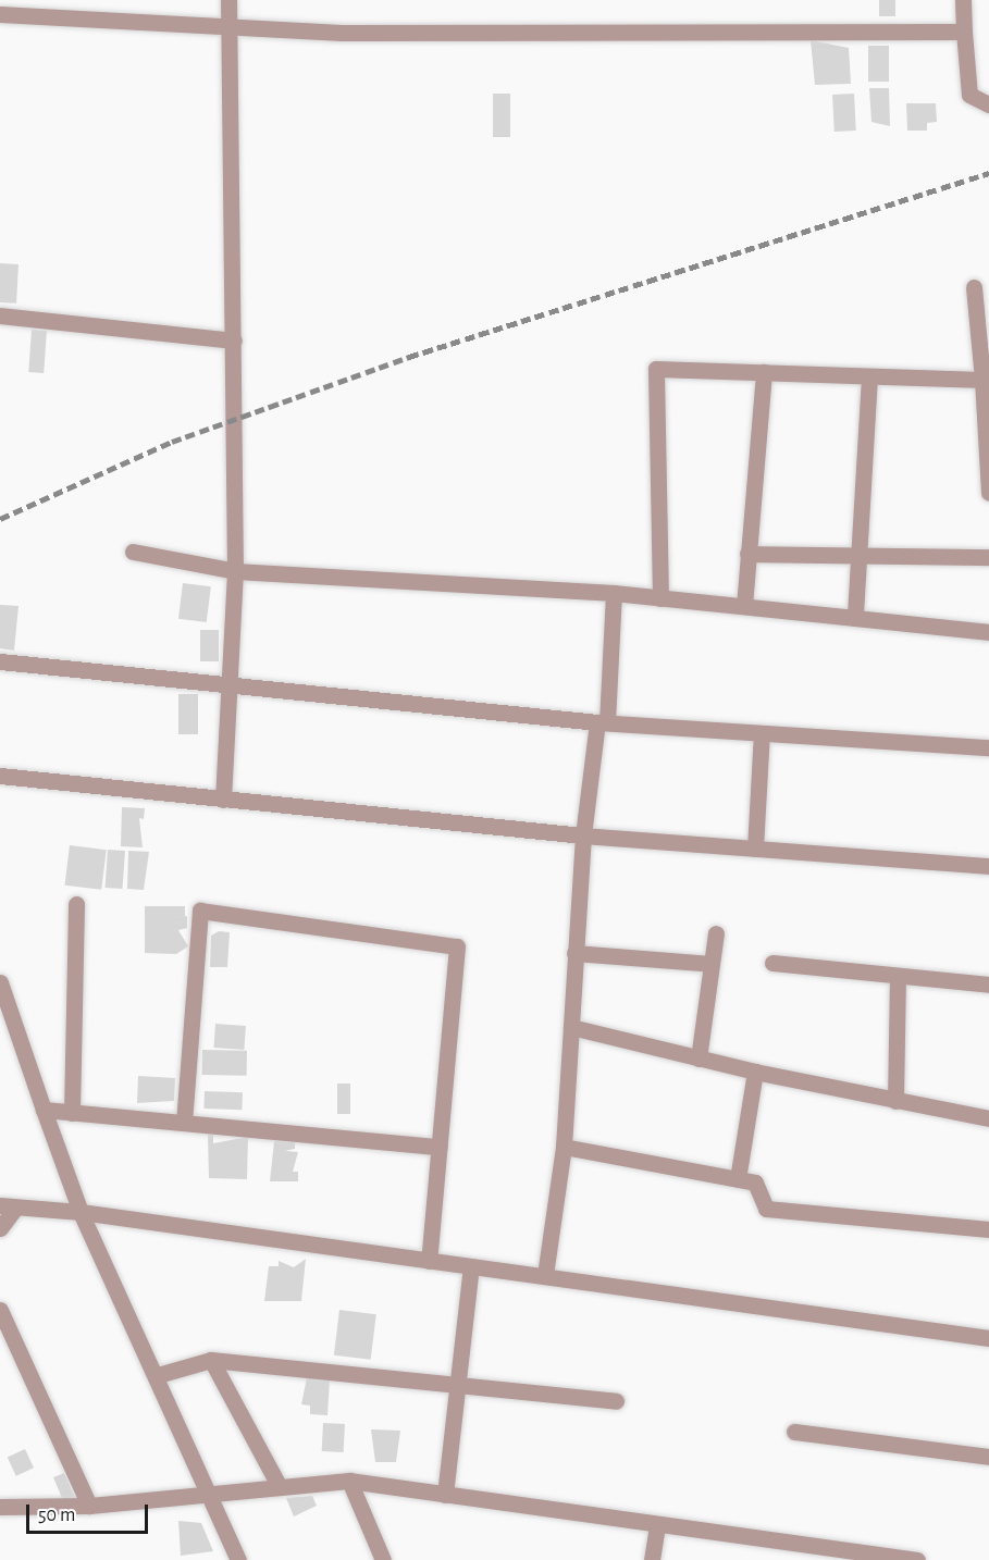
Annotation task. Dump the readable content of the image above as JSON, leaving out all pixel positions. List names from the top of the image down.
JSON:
{
  "scale_bar": "50 m"
}
